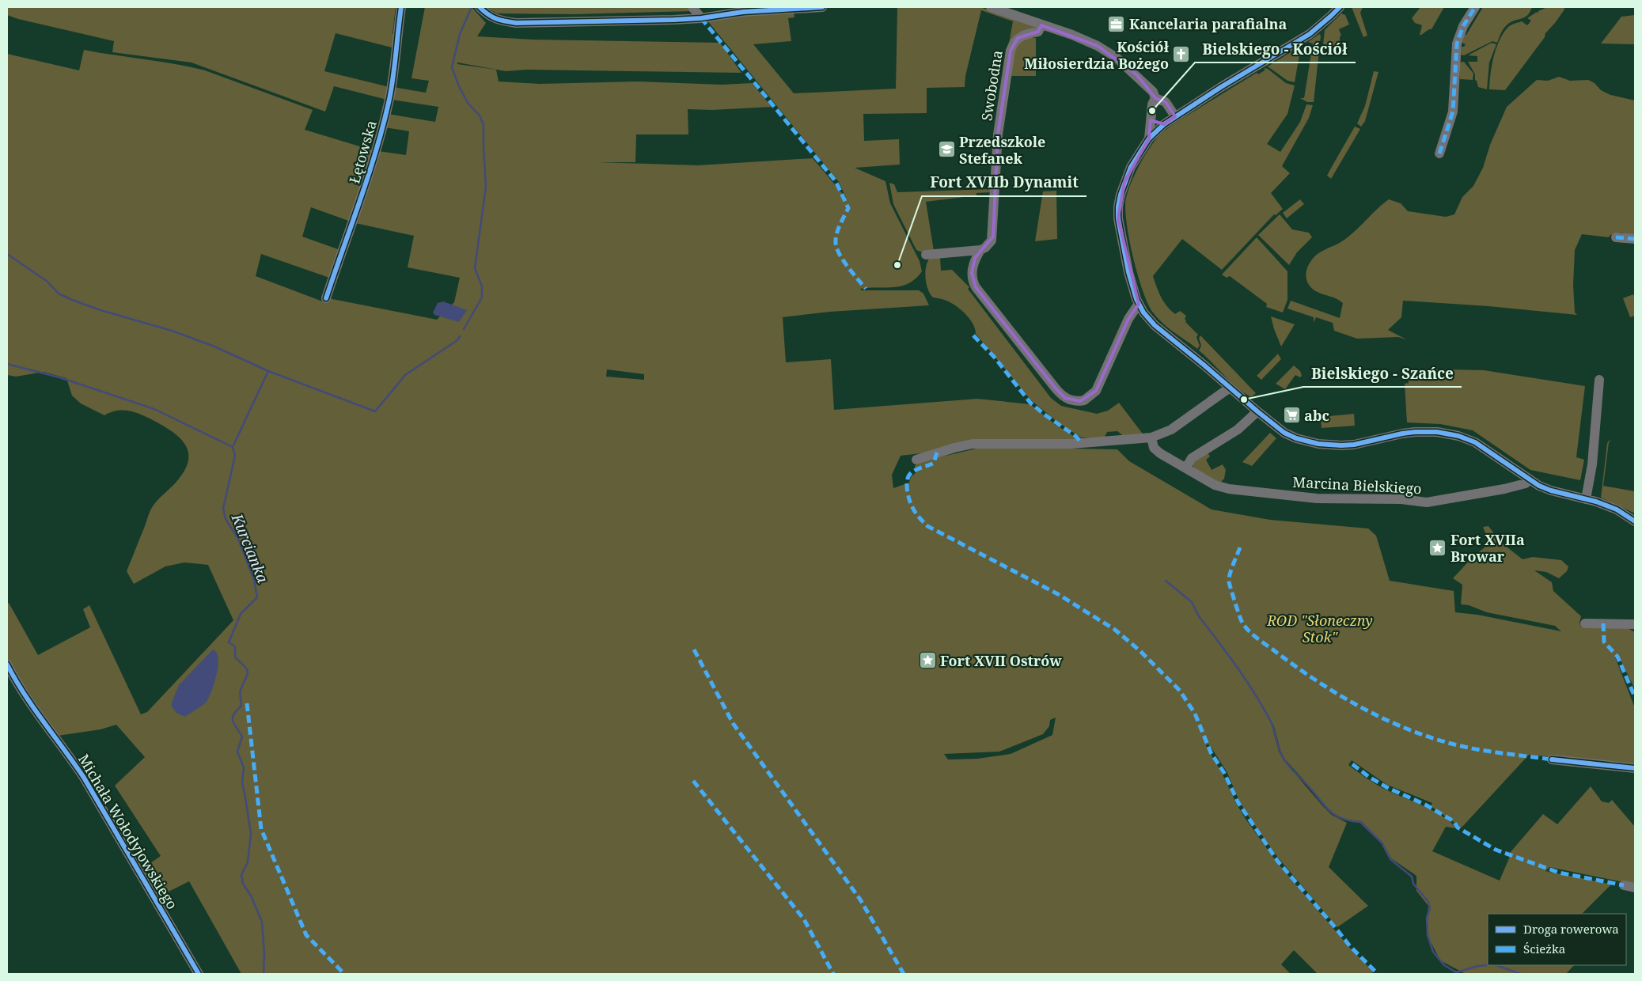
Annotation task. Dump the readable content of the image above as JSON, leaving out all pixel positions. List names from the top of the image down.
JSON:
{
  "streets": {
    "street": [
      "Swobodna",
      "Łętowska",
      "Marcina Bielskiego",
      "Michała Wołodyjowskiego"
    ]
  },
  "water": ["Kurcianka"],
  "parks": ["ROD \"Słoneczny Stok\""],
  "places": {
    "office": ["Kancelaria parafialna"],
    "church": ["Kościół Miłosierdzia Bożego"],
    "other": ["Bielskiego - Kościół", "Fort XVIIb Dynamit", "Bielskiego - Szańce"],
    "school or university": ["Przedszkole Stefanek"],
    "supermarket": ["abc"],
    "place": ["Fort XVIIa Browar", "Fort XVII Ostrów"]
  },
  "legend": ["Droga rowerowa", "Ścieżka"]
}
